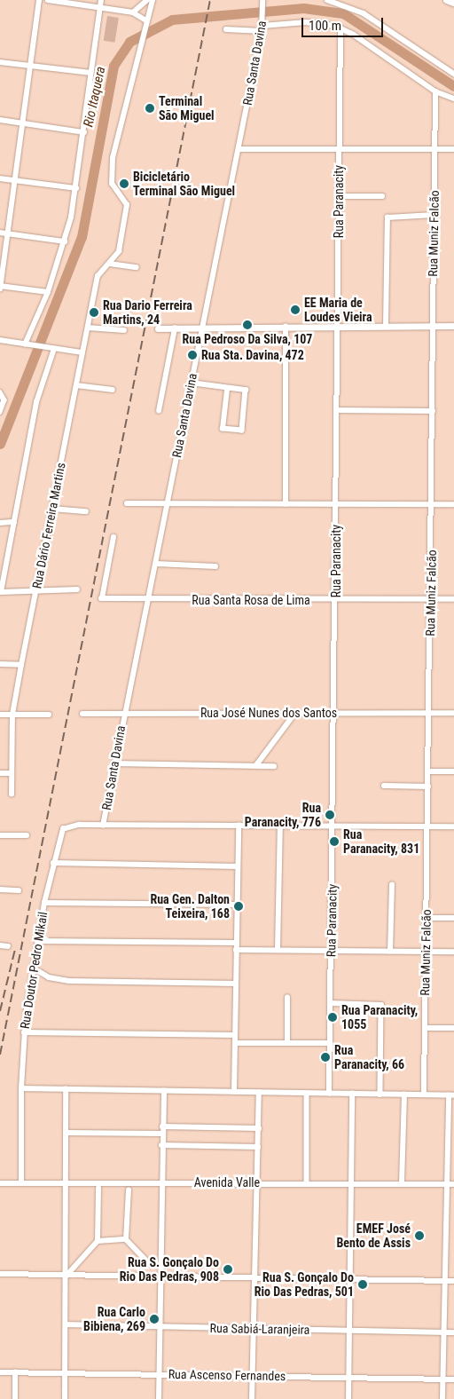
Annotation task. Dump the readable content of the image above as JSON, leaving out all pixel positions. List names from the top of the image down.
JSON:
{
  "streets": {
    "street": [
      "Rua Santa Davina",
      "Rua Paranacity",
      "Rua Muniz Falcão",
      "Rua Dário Ferreira Martins",
      "Rua Santa Rosa de Lima",
      "Rua José Nunes dos Santos",
      "Rua Doutor Pedro Mikail",
      "Avenida Valle",
      "Rua Sabiá-Laranjeira",
      "Rua Ascenso Fernandes"
    ]
  },
  "crossings": [
    ["Rua Santa Davina", "Rua Santa Rosa de Lima"],
    ["Rua Santa Davina", "Rua José Nunes dos Santos"],
    ["Rua Santa Davina", "Rua Doutor Pedro Mikail"],
    ["Rua Paranacity", "Rua Santa Rosa de Lima"],
    ["Rua Paranacity", "Rua José Nunes dos Santos"],
    ["Rua Muniz Falcão", "Rua Santa Rosa de Lima"],
    ["Rua Muniz Falcão", "Rua José Nunes dos Santos"],
    ["Rua Doutor Pedro Mikail", "Avenida Valle"]
  ],
  "water": ["Rio Itaquera"],
  "places": [
    "Terminal São Miguel",
    "Bicicletário Terminal São Miguel",
    "EE Maria de Loudes Vieira",
    "Rua Dario Ferreira Martins, 24",
    "Rua Pedroso Da Silva, 107",
    "Rua Sta. Davina, 472",
    "Rua Paranacity, 776",
    "Rua Paranacity, 831",
    "Rua Gen. Dalton Teixeira, 168",
    "Rua Paranacity, 1055",
    "Rua Paranacity, 66",
    "EMEF José Bento de Assis",
    "Rua S. Gonçalo Do Rio Das Pedras, 908",
    "Rua S. Gonçalo Do Rio Das Pedras, 501",
    "Rua Carlo Bibiena, 269"
  ],
  "scale_bar": "100 m"
}
